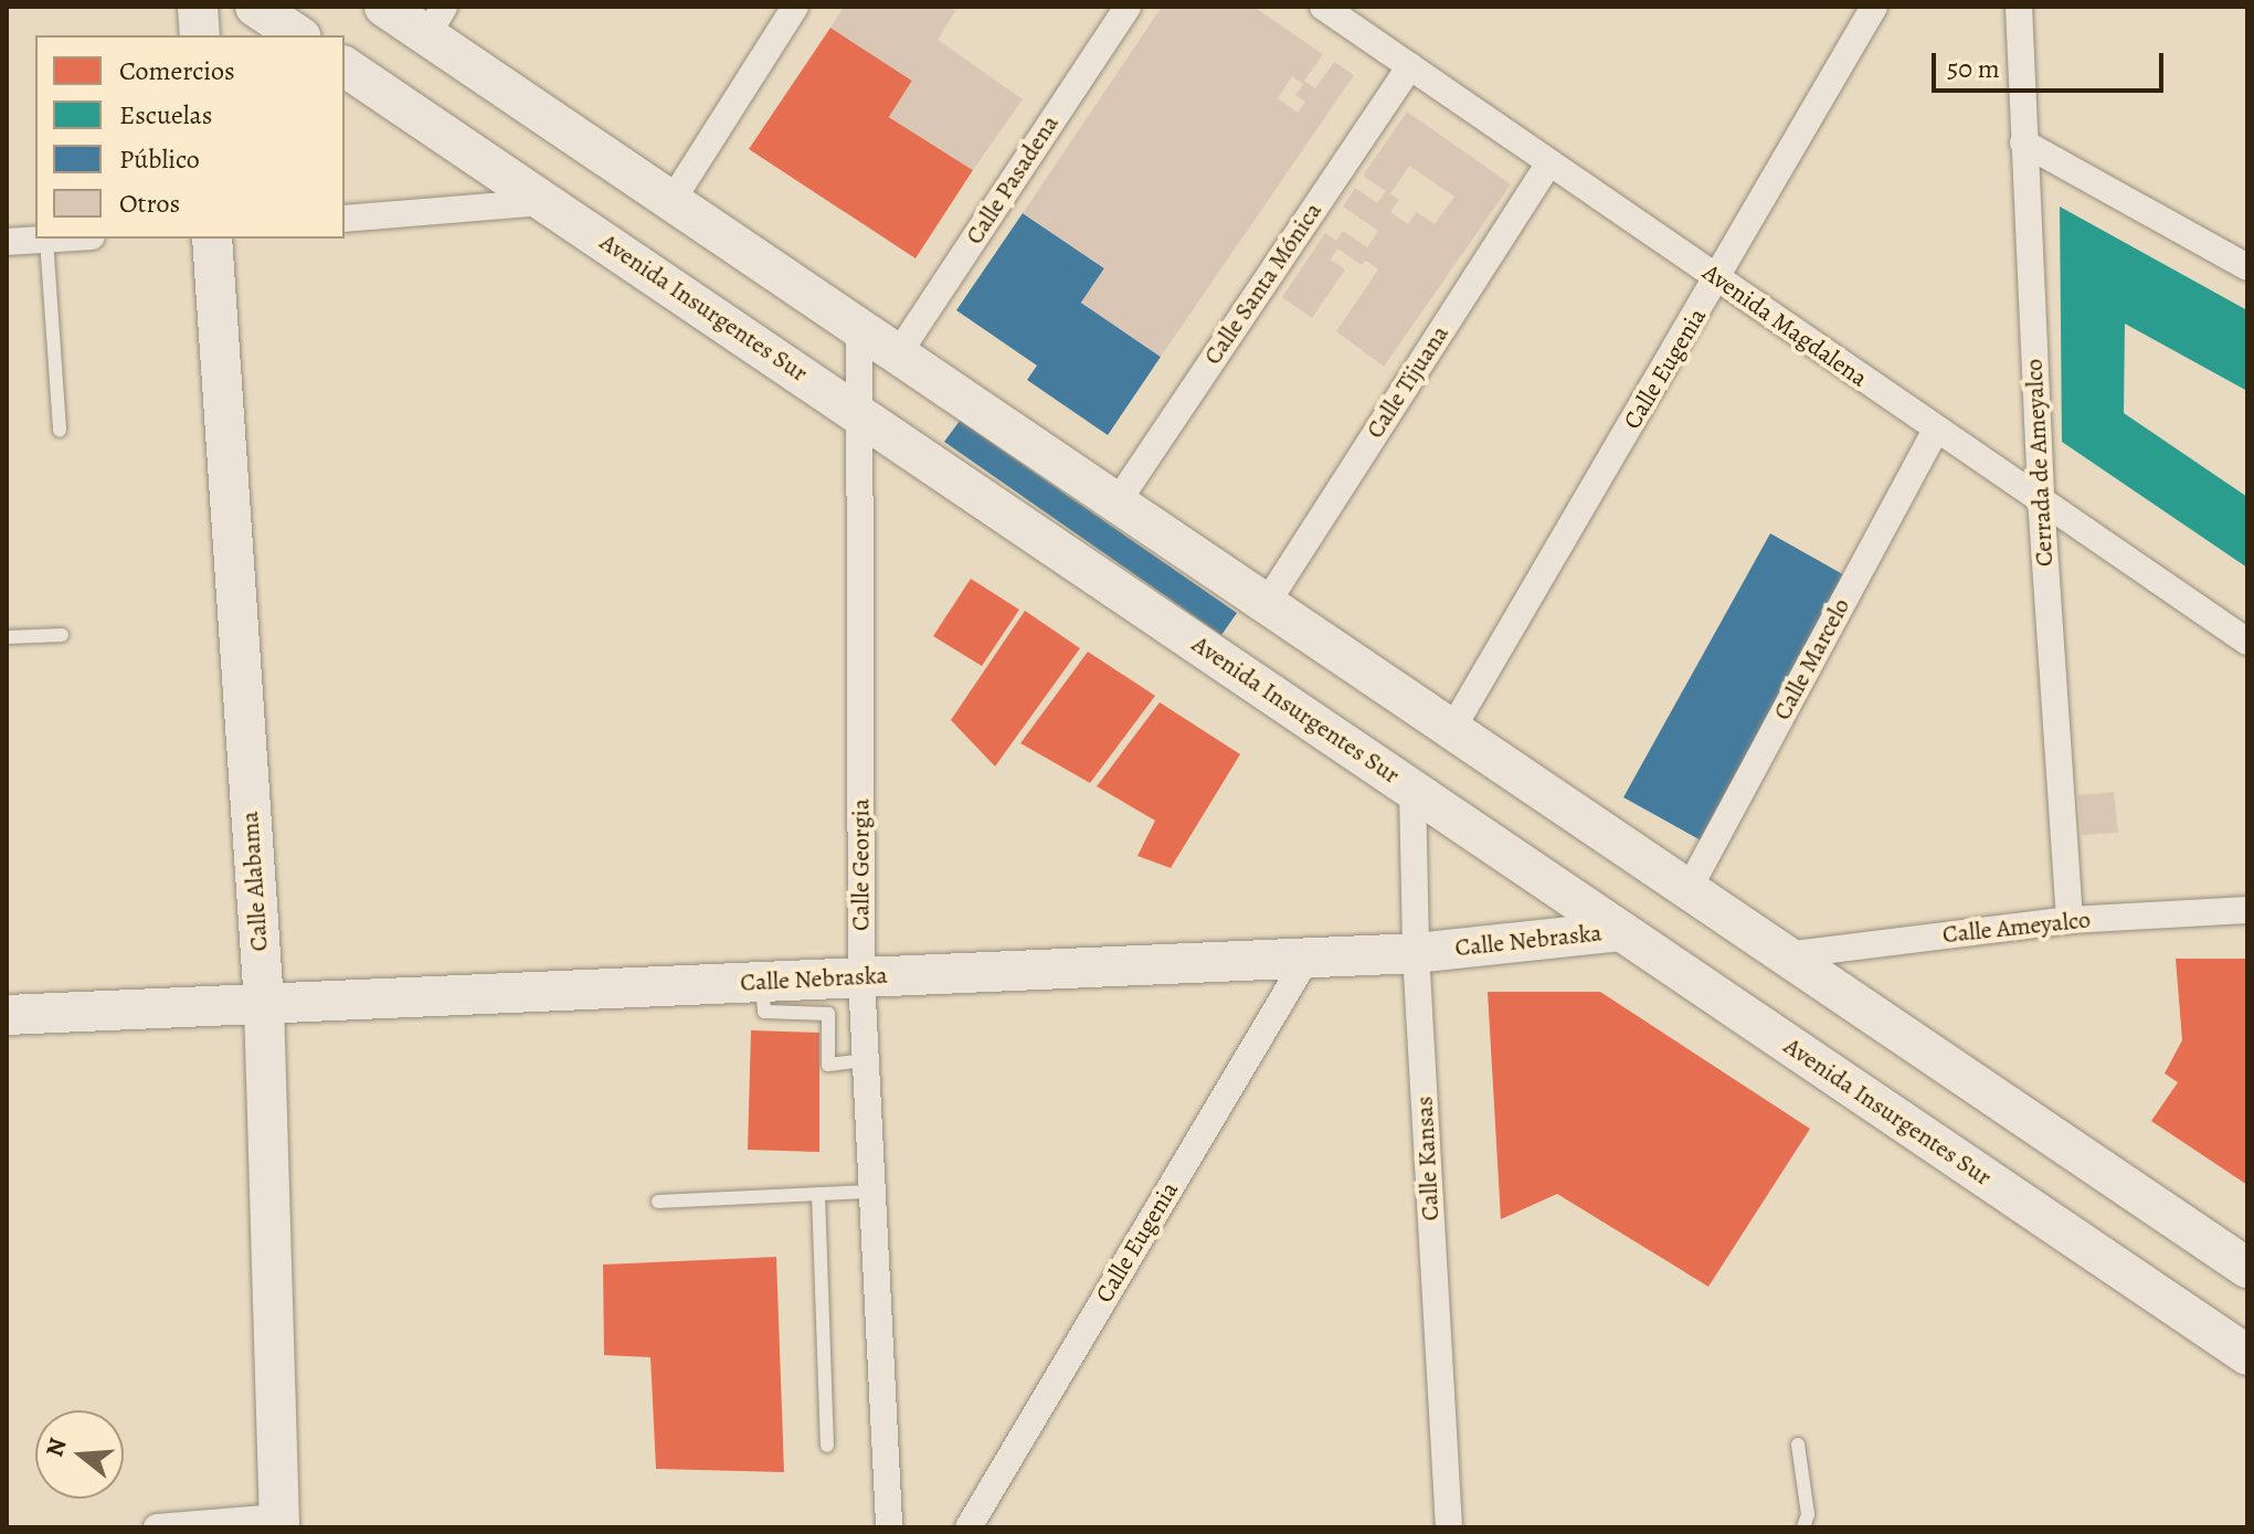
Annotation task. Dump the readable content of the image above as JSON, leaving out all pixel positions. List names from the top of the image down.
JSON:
{
  "streets": {
    "main road": ["Avenida Insurgentes Sur", "Calle Alabama", "Calle Nebraska"],
    "street": [
      "Calle Pasadena",
      "Calle Santa Mónica",
      "Avenida Magdalena",
      "Calle Eugenia",
      "Calle Tijuana",
      "Cerrada de Ameyalco",
      "Calle Marcelo",
      "Calle Georgia",
      "Calle Ameyalco",
      "Calle Kansas"
    ]
  },
  "crossings": [
    ["Calle Santa Mónica", "Avenida Magdalena"],
    ["Avenida Insurgentes Sur", "Calle Georgia"],
    ["Avenida Insurgentes Sur", "Calle Nebraska"],
    ["Avenida Insurgentes Sur", "Calle Kansas"],
    ["Avenida Magdalena", "Calle Eugenia"],
    ["Avenida Magdalena", "Calle Tijuana"],
    ["Avenida Magdalena", "Cerrada de Ameyalco"],
    ["Avenida Magdalena", "Calle Marcelo"],
    ["Calle Eugenia", "Calle Nebraska"],
    ["Cerrada de Ameyalco", "Calle Ameyalco"],
    ["Calle Georgia", "Calle Nebraska"],
    ["Calle Alabama", "Calle Nebraska"],
    ["Calle Nebraska", "Calle Kansas"]
  ],
  "legend": [
    "Comercios",
    "Escuelas",
    "Público",
    "Otros"
  ],
  "scale_bar": "50 m",
  "north": "left"
}
